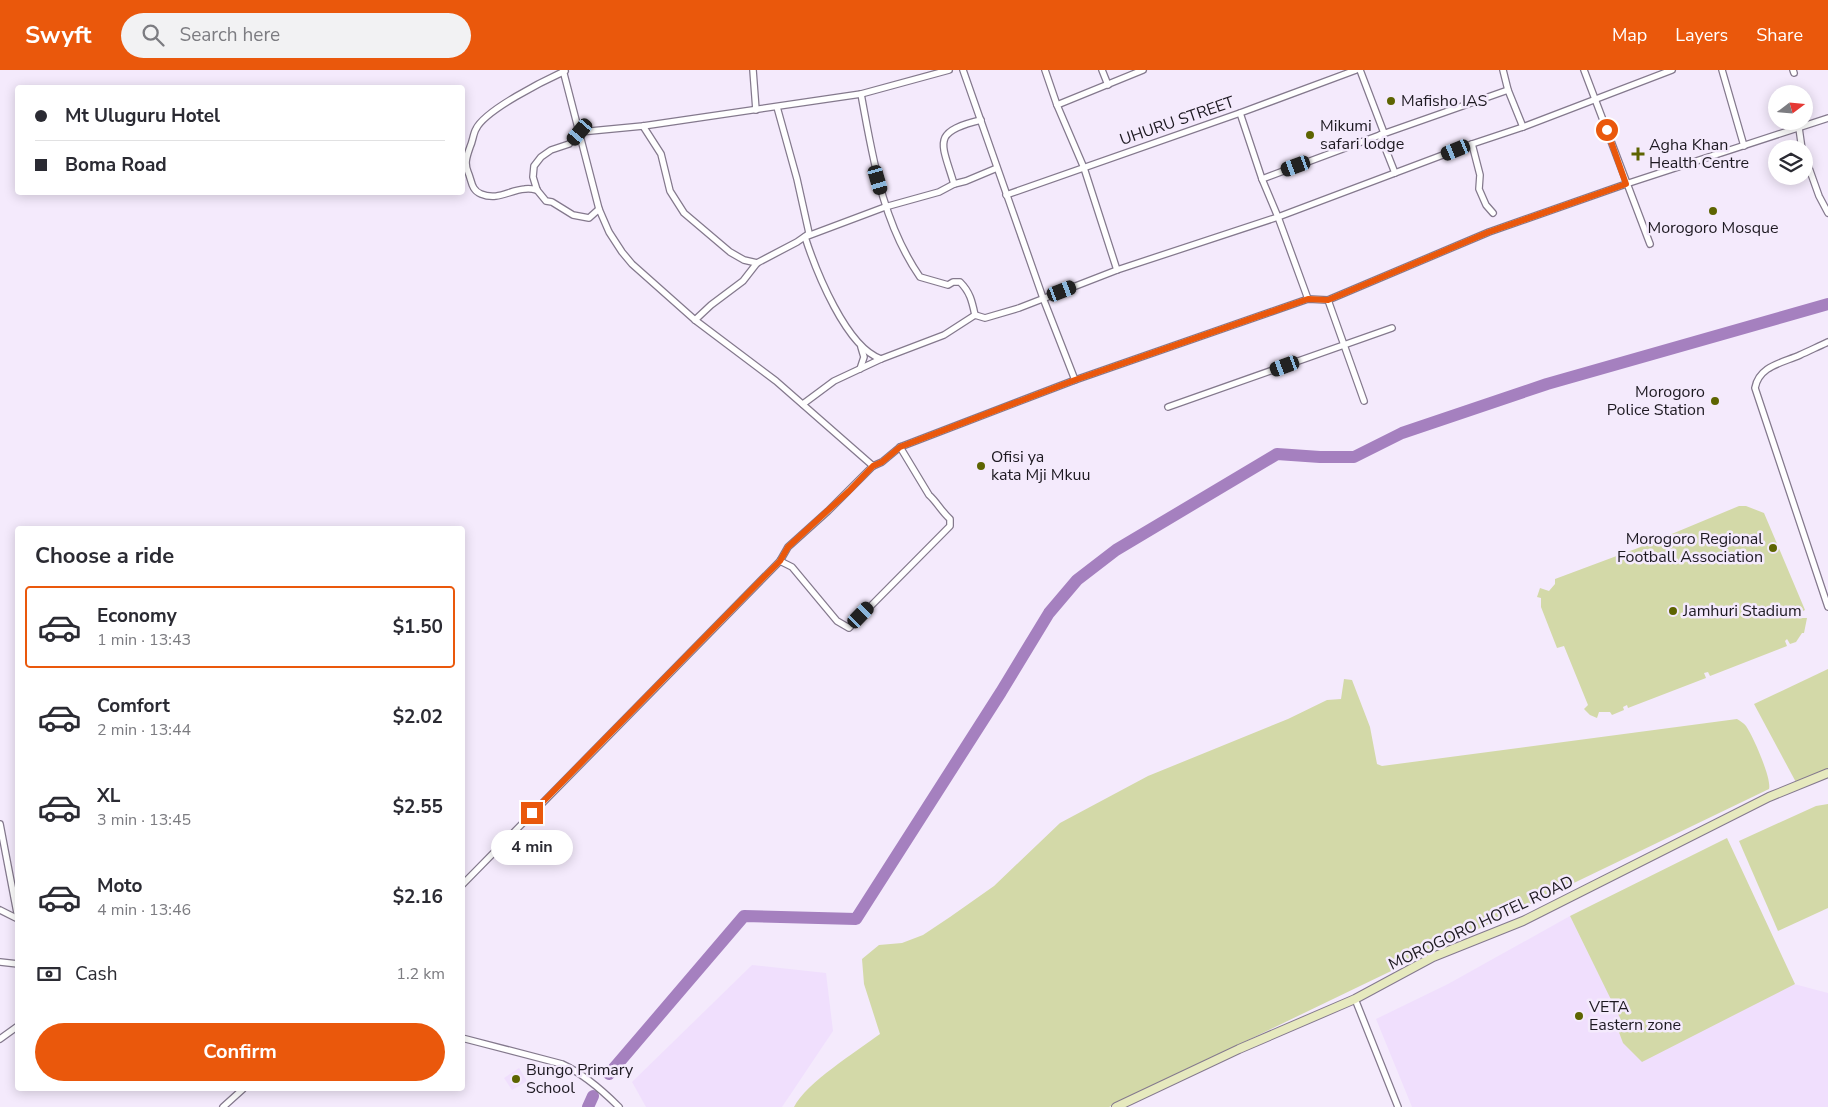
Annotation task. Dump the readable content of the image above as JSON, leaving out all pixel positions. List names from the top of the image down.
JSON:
{
  "streets": {
    "street": ["UHURU STREET", "MOROGORO HOTEL ROAD"]
  },
  "places": {
    "other": [
      "Mafisho IAS",
      "Mikumi safari lodge",
      "Morogoro Mosque",
      "Morogoro Police Station",
      "Ofisi ya kata Mji Mkuu",
      "Morogoro Regional Football Association",
      "Jamhuri Stadium",
      "VETA Eastern zone",
      "Bungo Primary School"
    ],
    "health": ["Agha Khan Health Centre"]
  },
  "north": "right",
  "page": {
    "header": "Swyft",
    "search": "Search here",
    "nav": ["Map", "Layers", "Share"],
    "banner": ["Mt Uluguru Hotel", "Boma Road"],
    "heading": "Choose a ride",
    "list": [
      {
        "name": "Economy",
        "note": "1 min · 13:43",
        "value": "$1.50"
      },
      {
        "name": "Comfort",
        "note": "2 min · 13:44",
        "value": "$2.02"
      },
      {
        "name": "XL",
        "note": "3 min · 13:45",
        "value": "$2.55"
      },
      {
        "name": "Moto",
        "note": "4 min · 13:46",
        "value": "$2.16"
      }
    ],
    "bubble": "4 min",
    "pay": ["Cash", "1.2 km"],
    "buttons": "Confirm"
  }
}
